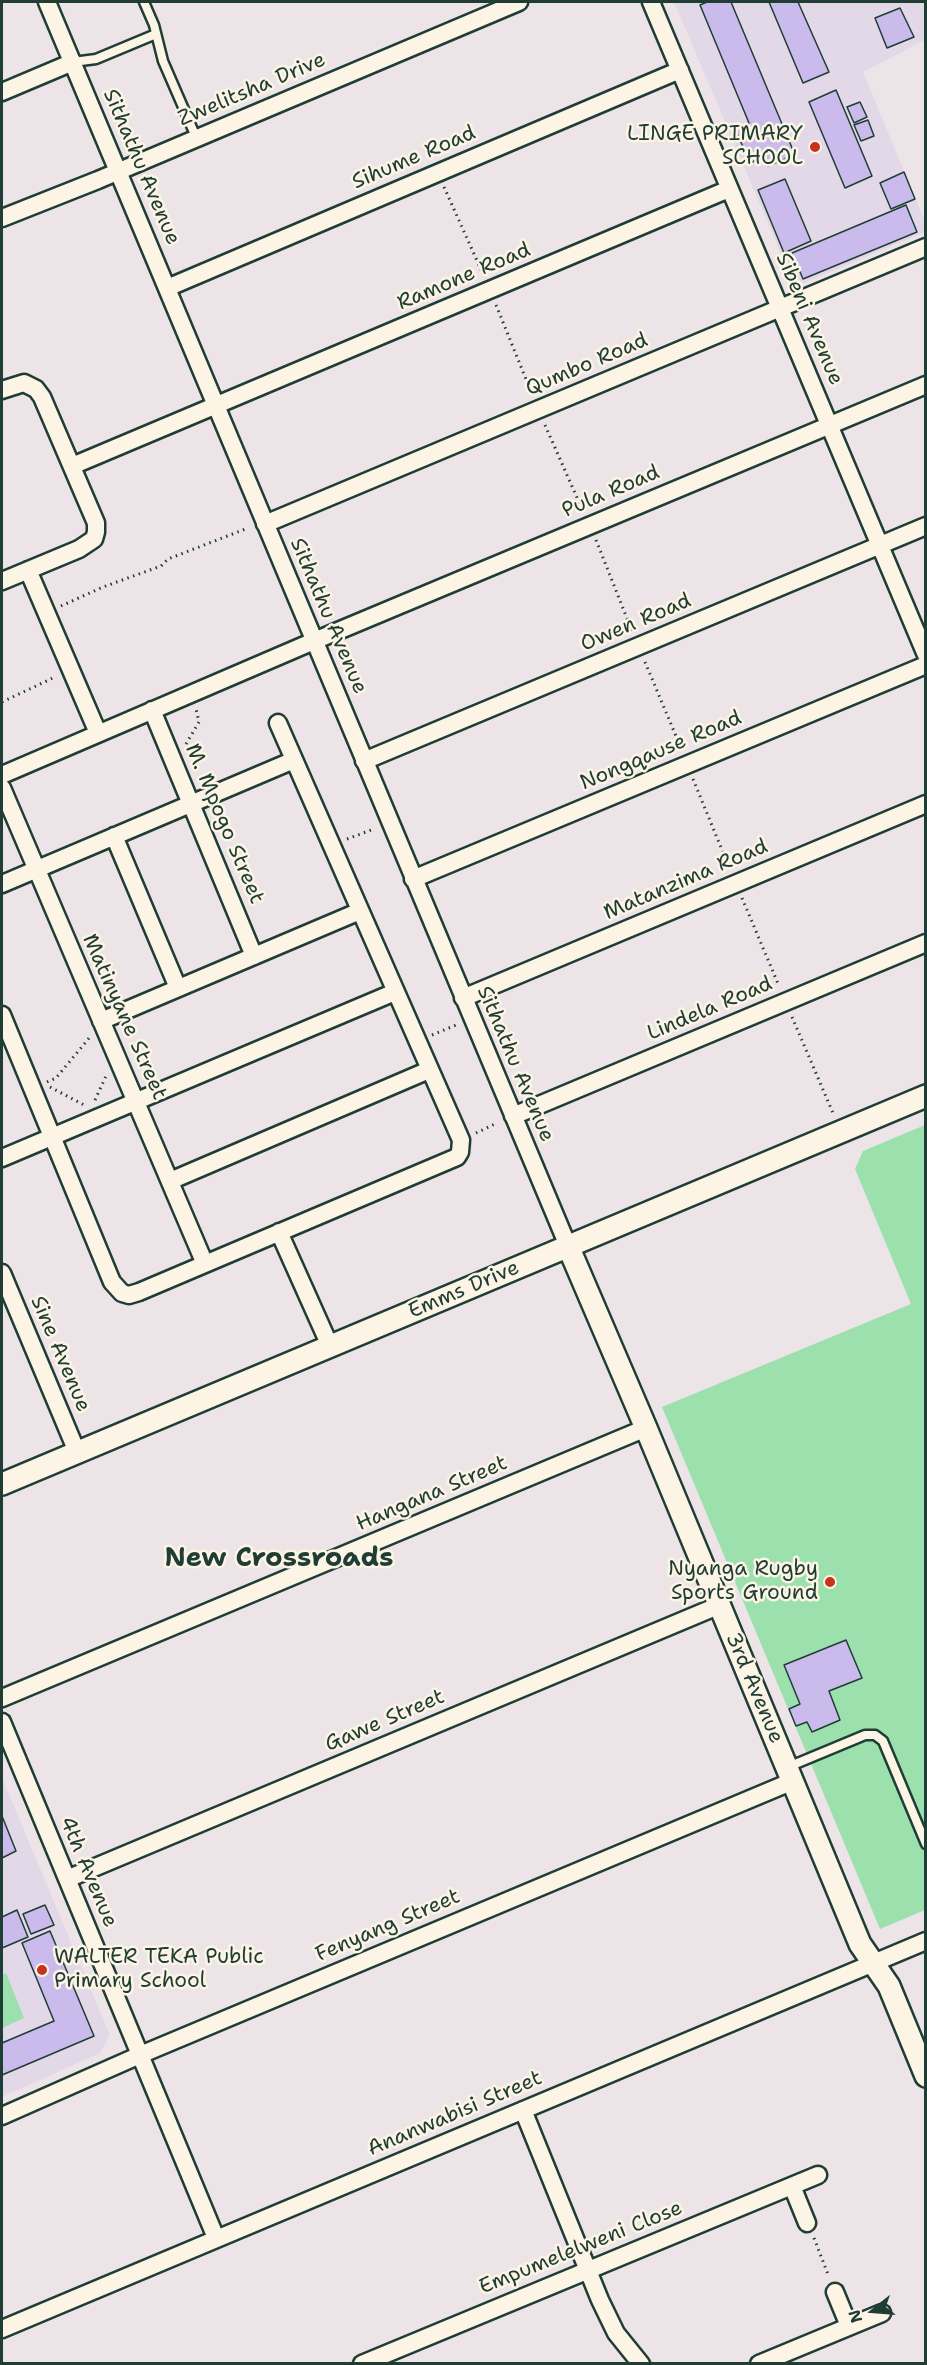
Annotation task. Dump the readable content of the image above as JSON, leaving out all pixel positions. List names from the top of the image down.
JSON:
{
  "streets": {
    "street": [
      "Zwelitsha Drive",
      "Sihume Road",
      "Sithathu Avenue",
      "Ramone Road",
      "Sibeni Avenue",
      "Qumbo Road",
      "Pula Road",
      "Owen Road",
      "Nongqause Road",
      "M. Mpogo Street",
      "Matanzima Road",
      "Lindela Road",
      "Matinyane Street",
      "Emms Drive",
      "Sine Avenue",
      "Hangana Street",
      "3rd Avenue",
      "Gawe Street",
      "4th Avenue",
      "Fenyang Street",
      "Ananwabisi Street",
      "Empumelelweni Close"
    ]
  },
  "crossings": [
    ["Zwelitsha Drive", "Sithathu Avenue"],
    ["Sihume Road", "Sithathu Avenue"],
    ["Sihume Road", "Sibeni Avenue"],
    ["Sithathu Avenue", "Ramone Road"],
    ["Sithathu Avenue", "Qumbo Road"],
    ["Sithathu Avenue", "Pula Road"],
    ["Sithathu Avenue", "Owen Road"],
    ["Sithathu Avenue", "Nongqause Road"],
    ["Sithathu Avenue", "Matanzima Road"],
    ["Sithathu Avenue", "Lindela Road"],
    ["Sithathu Avenue", "Emms Drive"],
    ["Sithathu Avenue", "3rd Avenue"],
    ["Ramone Road", "Sibeni Avenue"],
    ["Sibeni Avenue", "Qumbo Road"],
    ["Sibeni Avenue", "Pula Road"],
    ["Sibeni Avenue", "Owen Road"],
    ["Pula Road", "M. Mpogo Street"],
    ["Emms Drive", "Sine Avenue"],
    ["Emms Drive", "3rd Avenue"],
    ["Hangana Street", "3rd Avenue"],
    ["3rd Avenue", "Gawe Street"],
    ["3rd Avenue", "Fenyang Street"],
    ["3rd Avenue", "Ananwabisi Street"],
    ["Gawe Street", "4th Avenue"],
    ["4th Avenue", "Fenyang Street"],
    ["4th Avenue", "Ananwabisi Street"]
  ],
  "districts": ["New Crossroads"],
  "places": ["LINGE PRIMARY SCHOOL", "Nyanga Rugby Sports Ground", "WALTER TEKA Public Primary School"],
  "north": "left"
}
